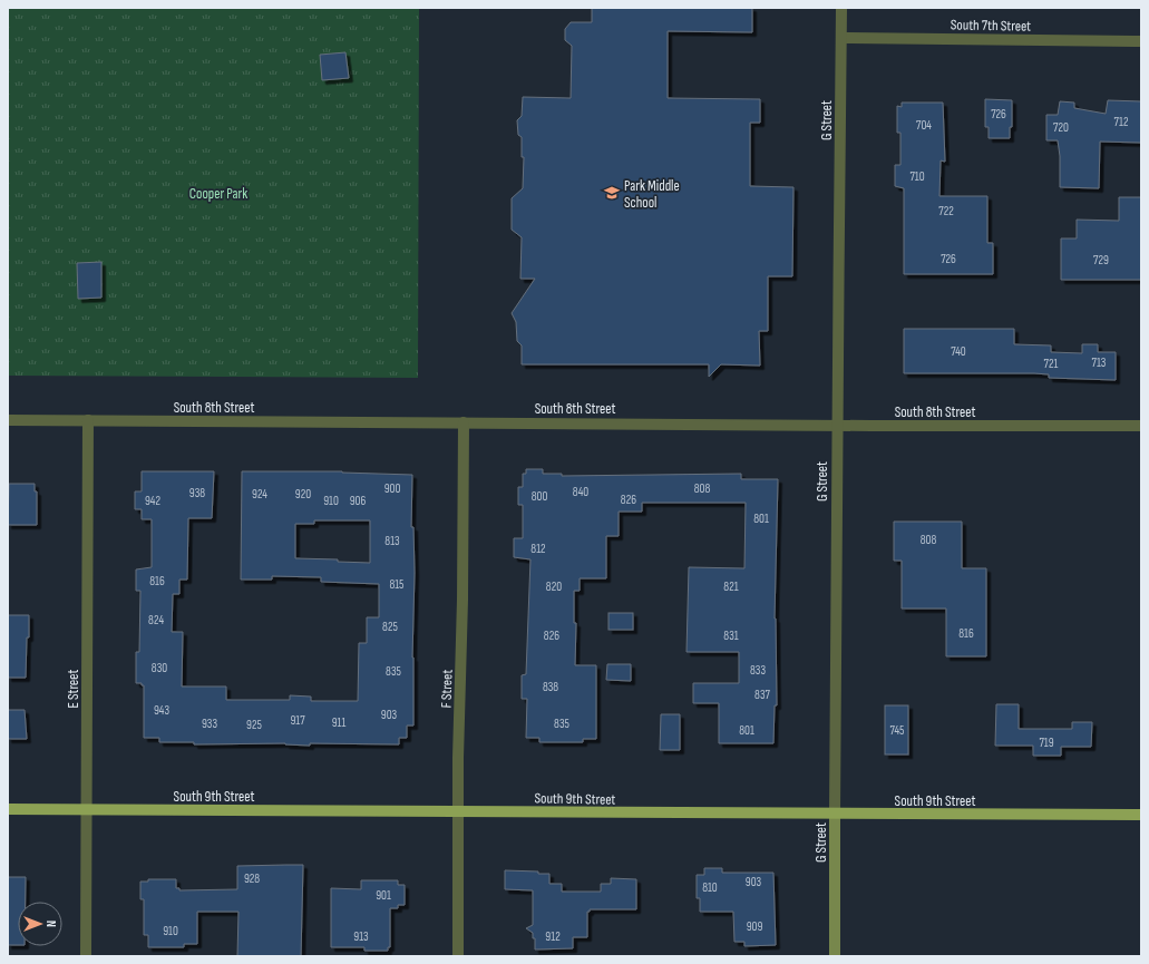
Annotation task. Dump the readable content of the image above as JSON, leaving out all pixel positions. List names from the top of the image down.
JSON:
{
  "streets": {
    "main road": ["South 9th Street"],
    "street": [
      "South 7th Street",
      "G Street",
      "South 8th Street",
      "E Street",
      "F Street"
    ]
  },
  "crossings": [
    ["South 7th Street", "G Street"],
    ["G Street", "South 8th Street"],
    ["G Street", "South 9th Street"],
    ["South 8th Street", "E Street"],
    ["South 8th Street", "F Street"],
    ["E Street", "South 9th Street"],
    ["F Street", "South 9th Street"]
  ],
  "parks": ["Cooper Park"],
  "places": {
    "school or university": ["Park Middle School"]
  },
  "house_numbers": [
    "726",
    "712",
    "704",
    "720",
    "710",
    "722",
    "726",
    "729",
    "740",
    "713",
    "721",
    "900",
    "808",
    "840",
    "938",
    "924",
    "920",
    "800",
    "826",
    "942",
    "910",
    "906",
    "801",
    "808",
    "813",
    "812",
    "816",
    "815",
    "820",
    "821",
    "824",
    "825",
    "816",
    "826",
    "831",
    "830",
    "833",
    "835",
    "838",
    "837",
    "943",
    "903",
    "917",
    "911",
    "933",
    "835",
    "925",
    "801",
    "745",
    "719",
    "928",
    "903",
    "810",
    "901",
    "909",
    "910",
    "913",
    "912"
  ],
  "north": "right"
}
